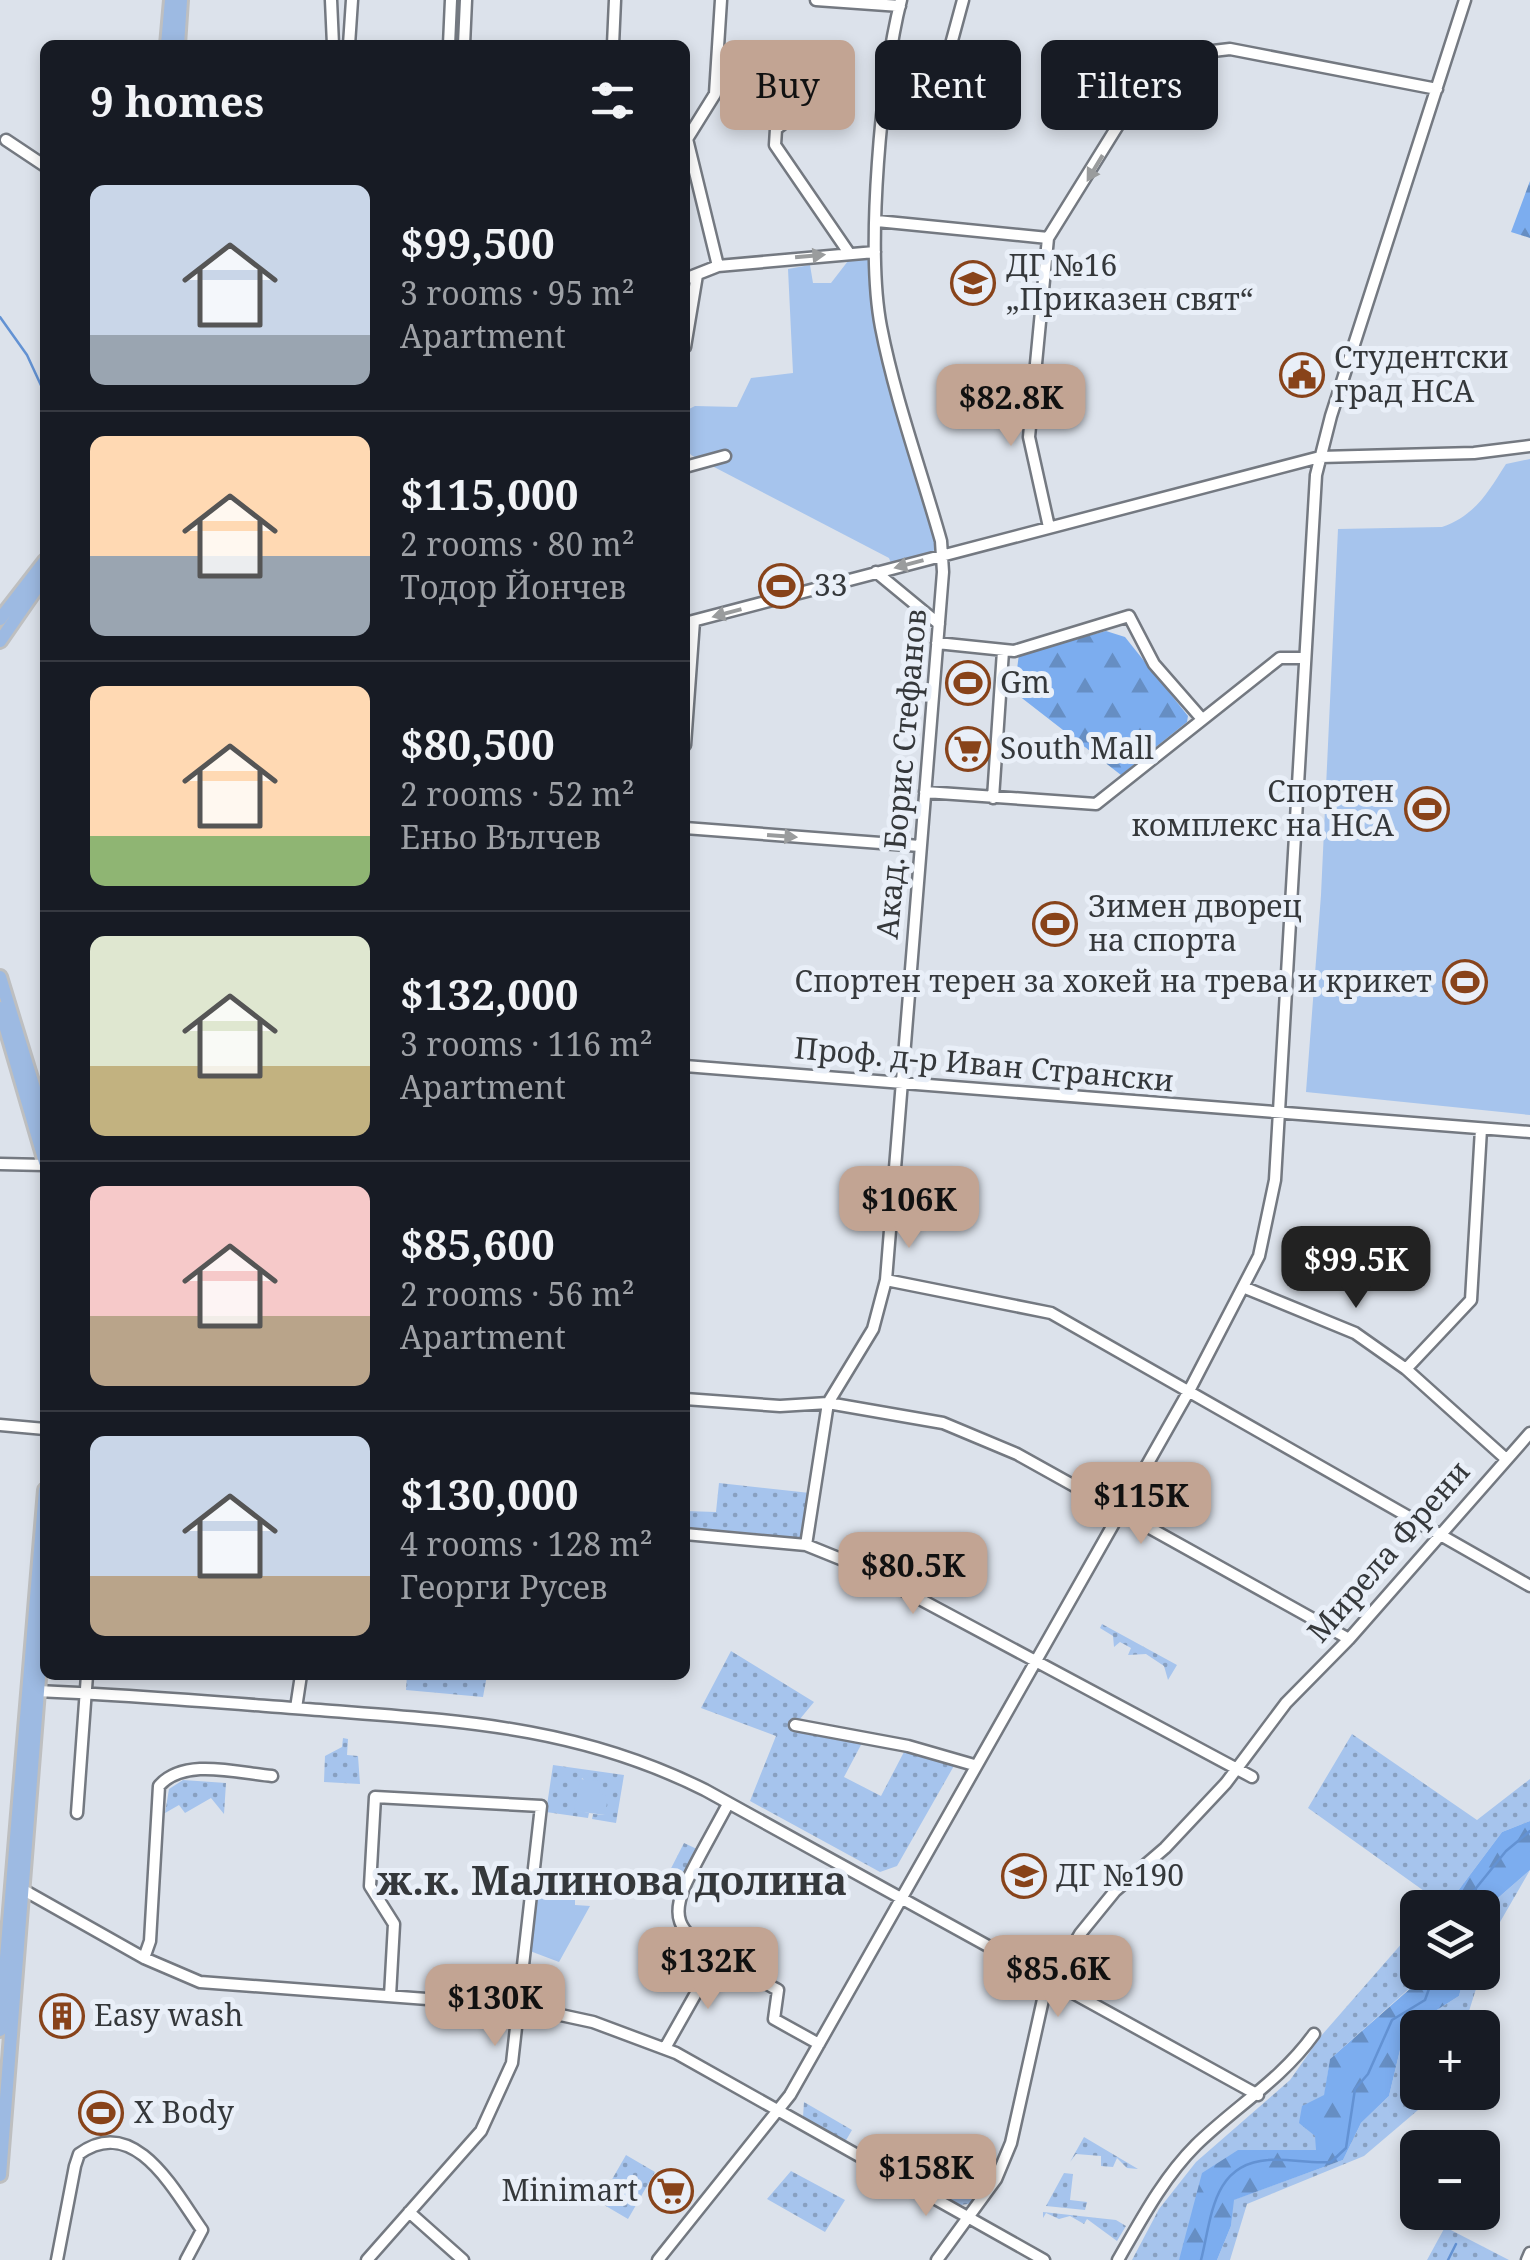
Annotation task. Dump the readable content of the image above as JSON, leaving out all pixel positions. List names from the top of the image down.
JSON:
{
  "streets": {
    "street": ["Акад. Борис Стефанов", "Проф. д-р Иван Странски", "Мирела Френи"]
  },
  "crossings": [
    ["Акад. Борис Стефанов", "Проф. д-р Иван Странски"]
  ],
  "districts": ["ж.к. Малинова долина"],
  "places": {
    "school or university": ["ДГ №16 „Приказен свят“", "ДГ №190"],
    "public building": ["Студентски град НСА"],
    "sports": [
      "33",
      "Gm",
      "Спортен комплекс на НСА",
      "Зимен дворец на спорта",
      "Спортен терен за хокей на трева и крикет",
      "X Body"
    ],
    "supermarket": ["South Mall", "Minimart"],
    "building": ["Easy wash"]
  },
  "page": {
    "chip": ["Buy", "Rent", "Filters"],
    "heading": "9 homes",
    "list": [
      {
        "name": "$99,500",
        "note": "3 rooms · 95 m² · Apartment"
      },
      {
        "name": "$115,000",
        "note": "2 rooms · 80 m² · Тодор Йончев"
      },
      {
        "name": "$80,500",
        "note": "2 rooms · 52 m² · Еньо Вълчев"
      },
      {
        "name": "$132,000",
        "note": "3 rooms · 116 m² · Apartment"
      },
      {
        "name": "$85,600",
        "note": "2 rooms · 56 m² · Apartment"
      },
      {
        "name": "$130,000",
        "note": "4 rooms · 128 m² · Георги Русев"
      }
    ],
    "price": [
      "$82.8K",
      "$106K",
      "$99.5K",
      "$115K",
      "$80.5K",
      "$132K",
      "$85.6K",
      "$130K",
      "$158K"
    ],
    "map_buttons": ["+", "−"]
  }
}
